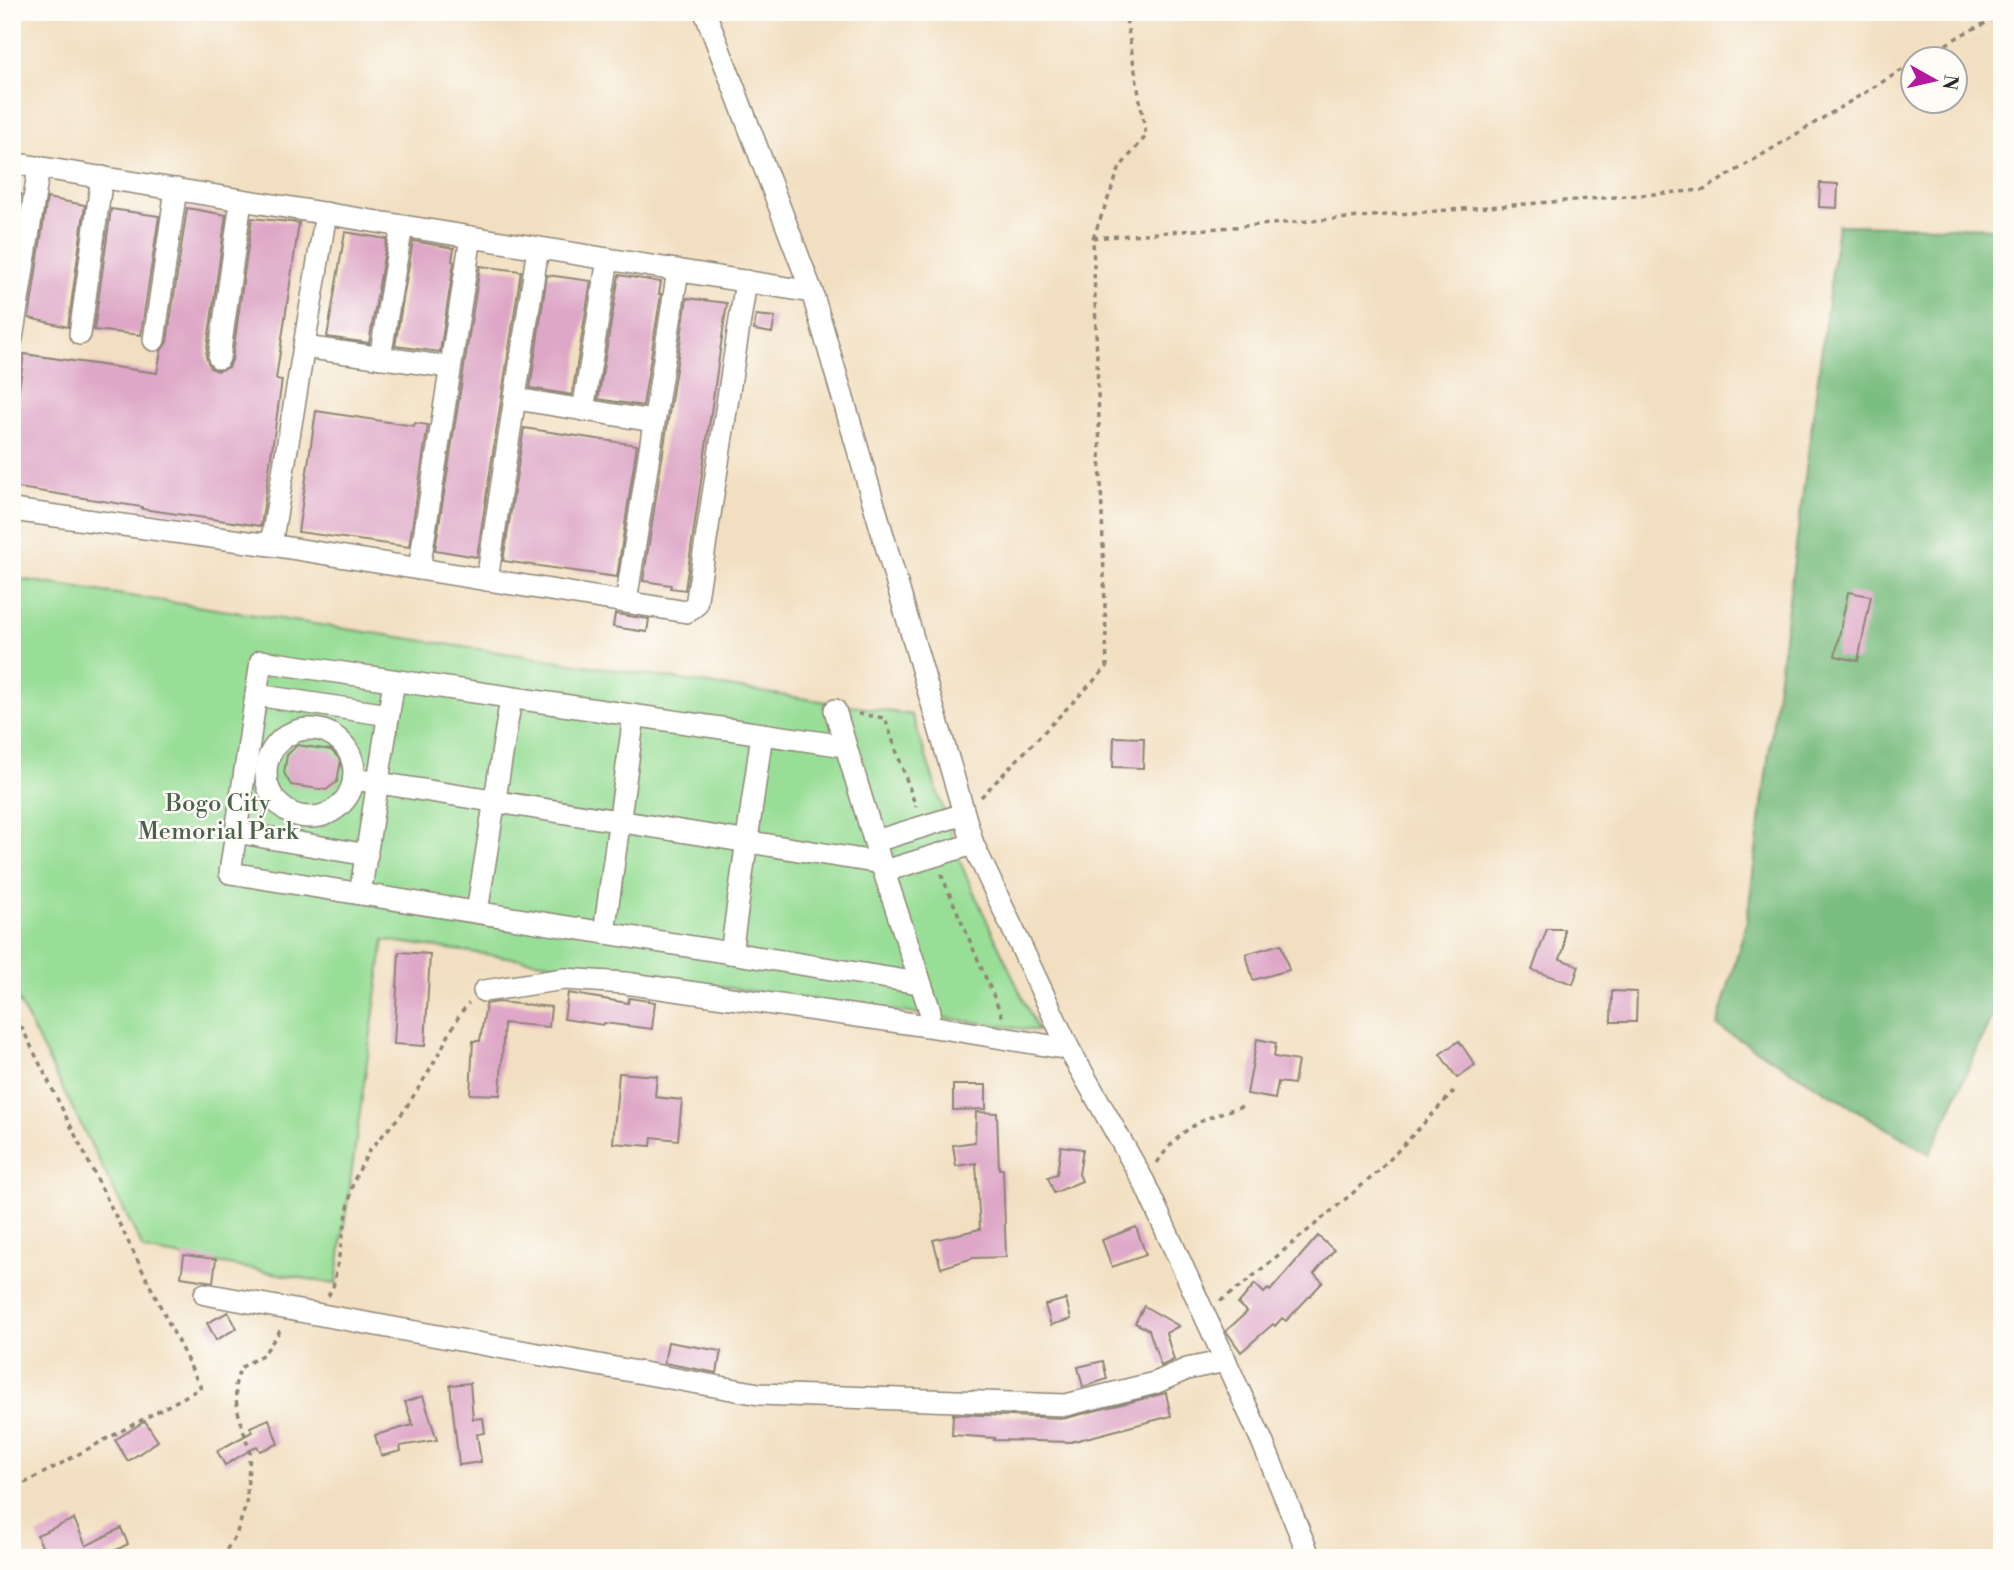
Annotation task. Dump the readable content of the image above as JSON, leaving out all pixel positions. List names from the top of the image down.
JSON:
{
  "parks": ["Bogo City Memorial Park"],
  "north": "right"
}
